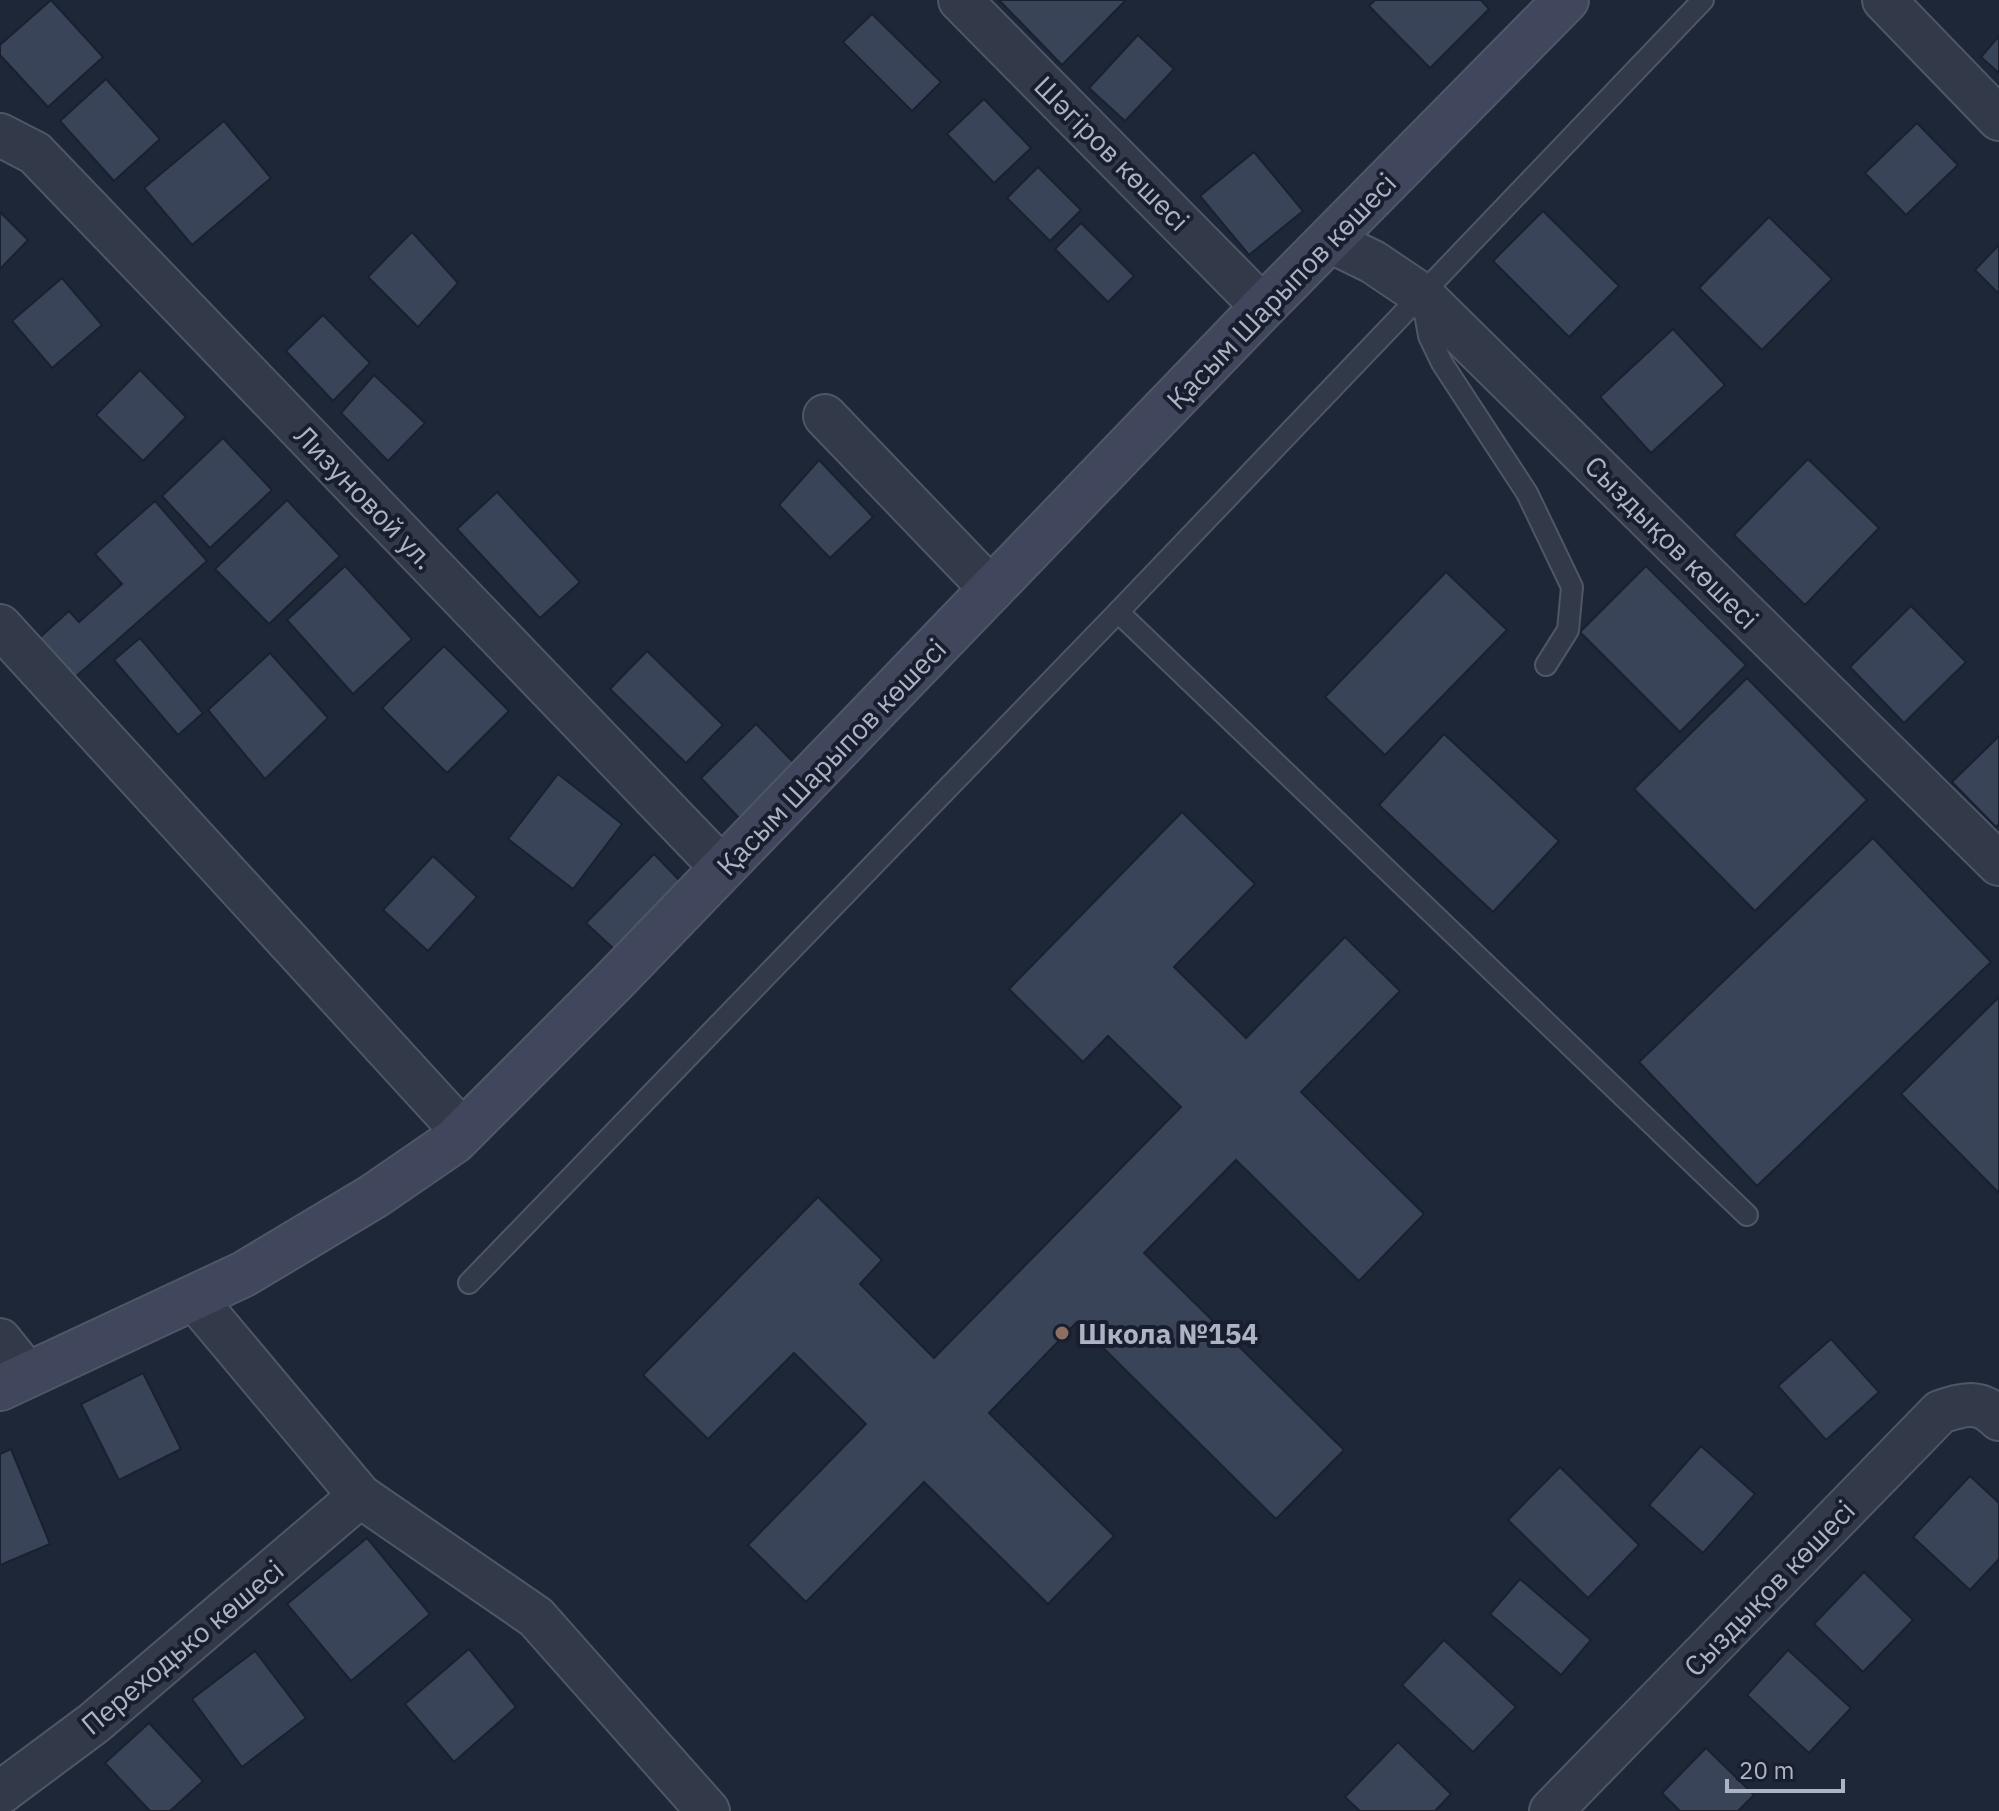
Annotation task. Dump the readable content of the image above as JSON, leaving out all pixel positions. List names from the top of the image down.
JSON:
{
  "streets": {
    "street": [
      "Шәгіров көшесі",
      "Қасым Шарыпов көшесі",
      "Лизуновой ул.",
      "Сыздықов көшесі",
      "Переходько көшесі"
    ]
  },
  "crossings": [
    ["Шәгіров көшесі", "Қасым Шарыпов көшесі"],
    ["Қасым Шарыпов көшесі", "Лизуновой ул."],
    ["Қасым Шарыпов көшесі", "Сыздықов көшесі"]
  ],
  "places": ["Школа №154"],
  "scale_bar": "20 m"
}
